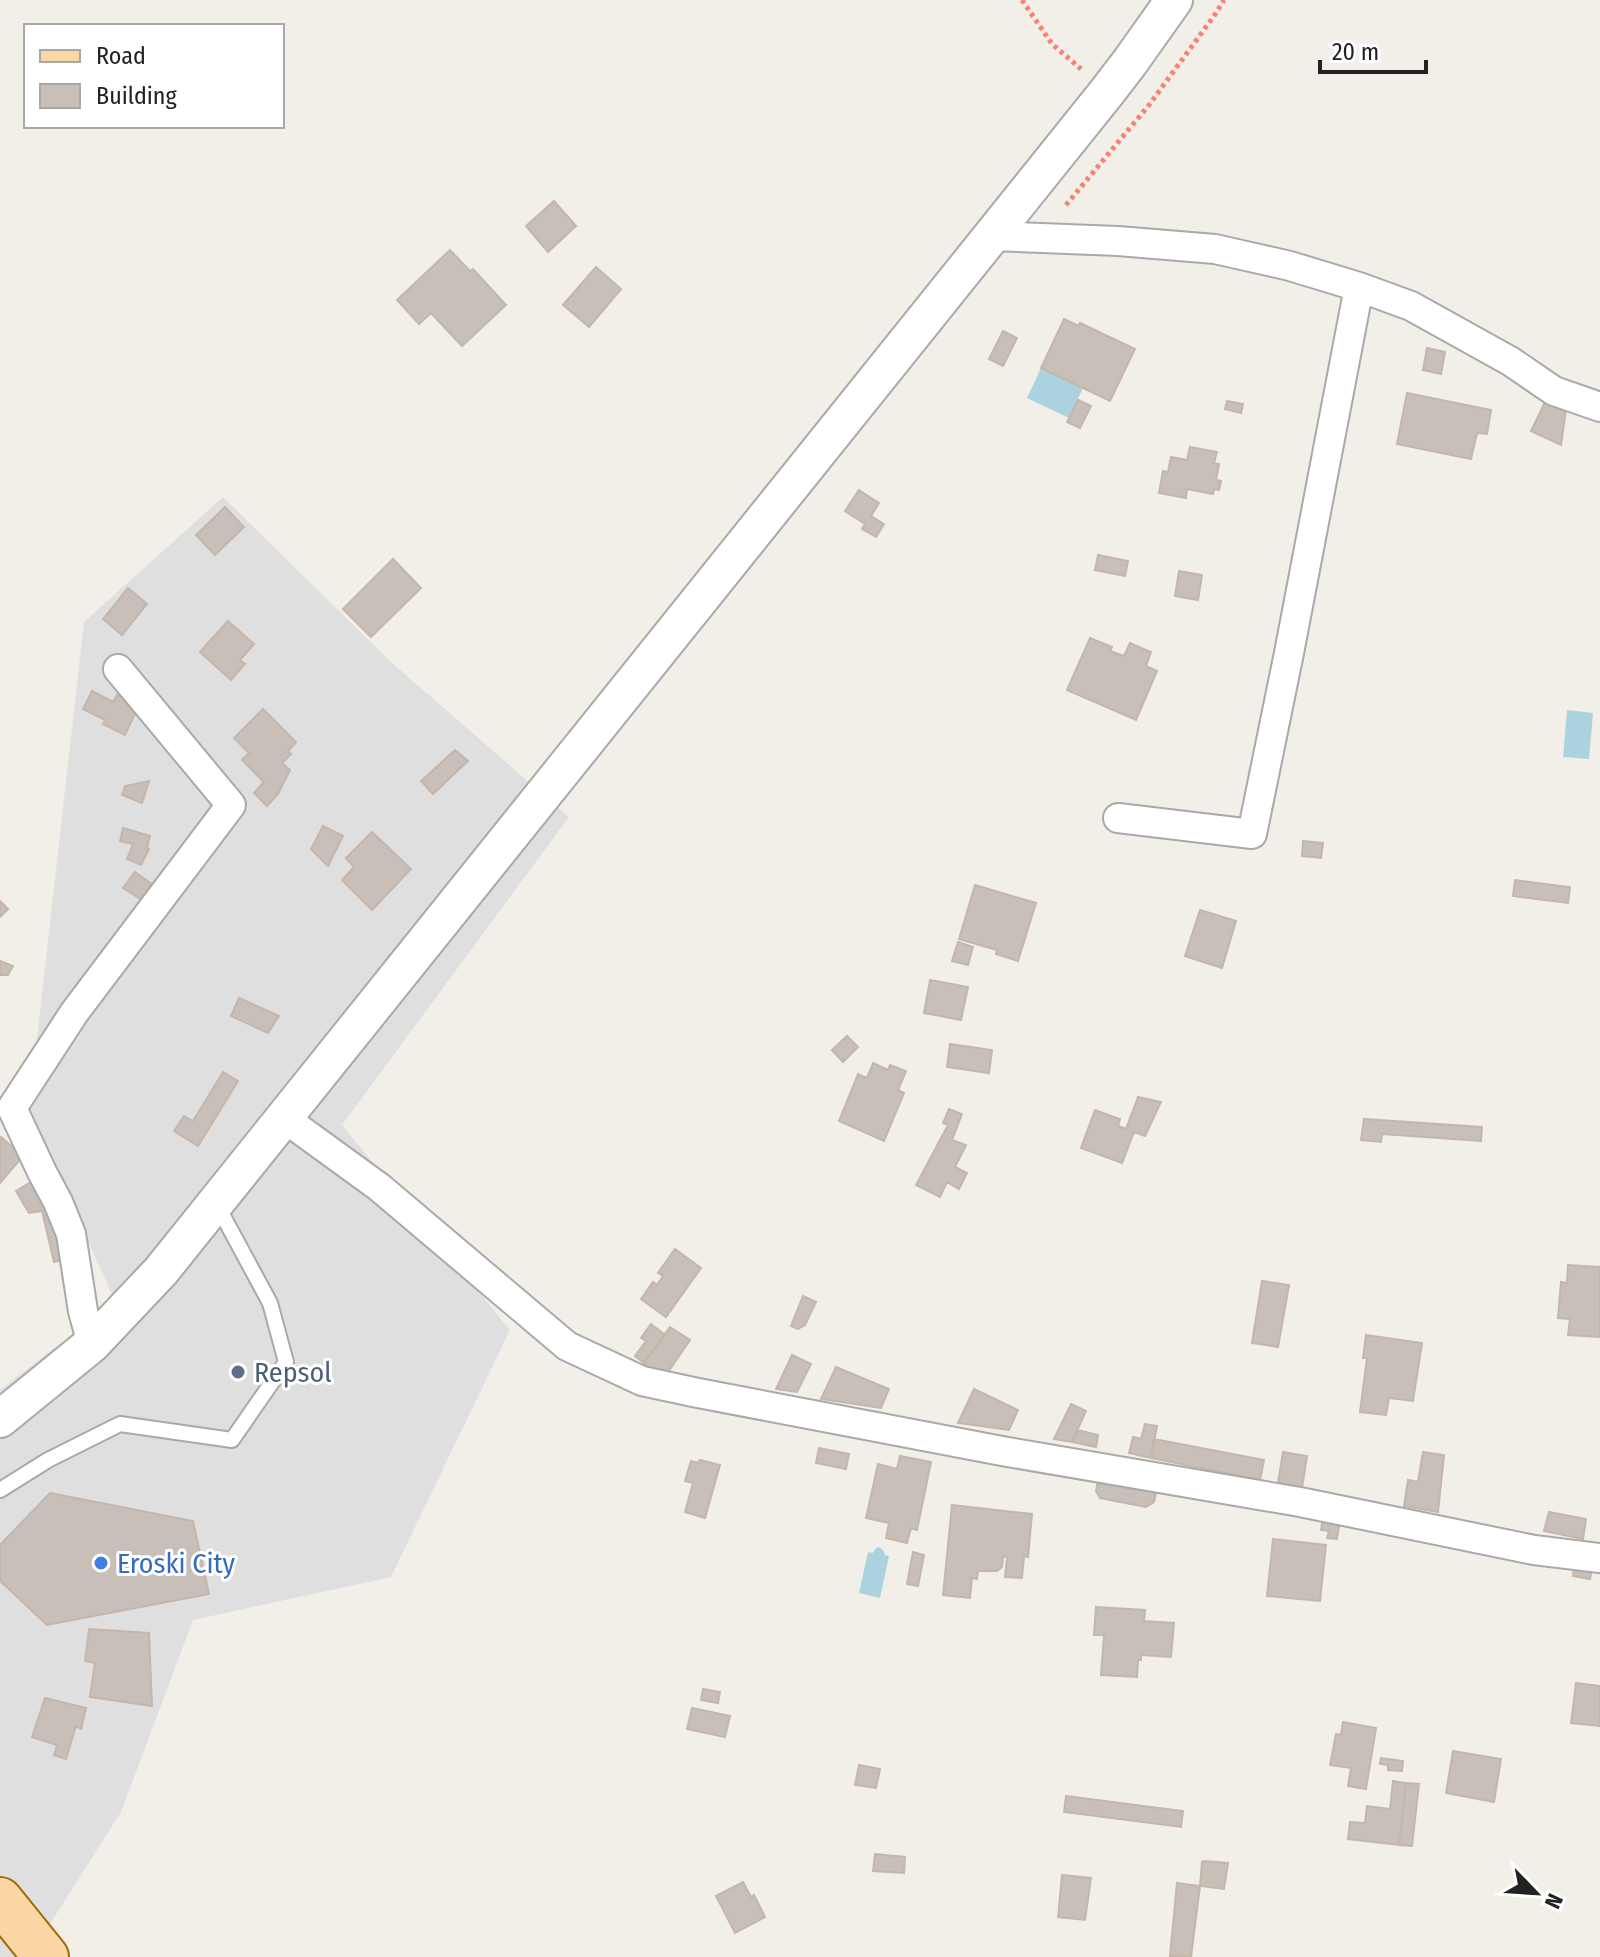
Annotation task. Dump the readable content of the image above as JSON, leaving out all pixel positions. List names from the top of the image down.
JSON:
{
  "places": ["Repsol", "Eroski City"],
  "legend": ["Road", "Building"],
  "scale_bar": "20 m",
  "north": "bottom right"
}
